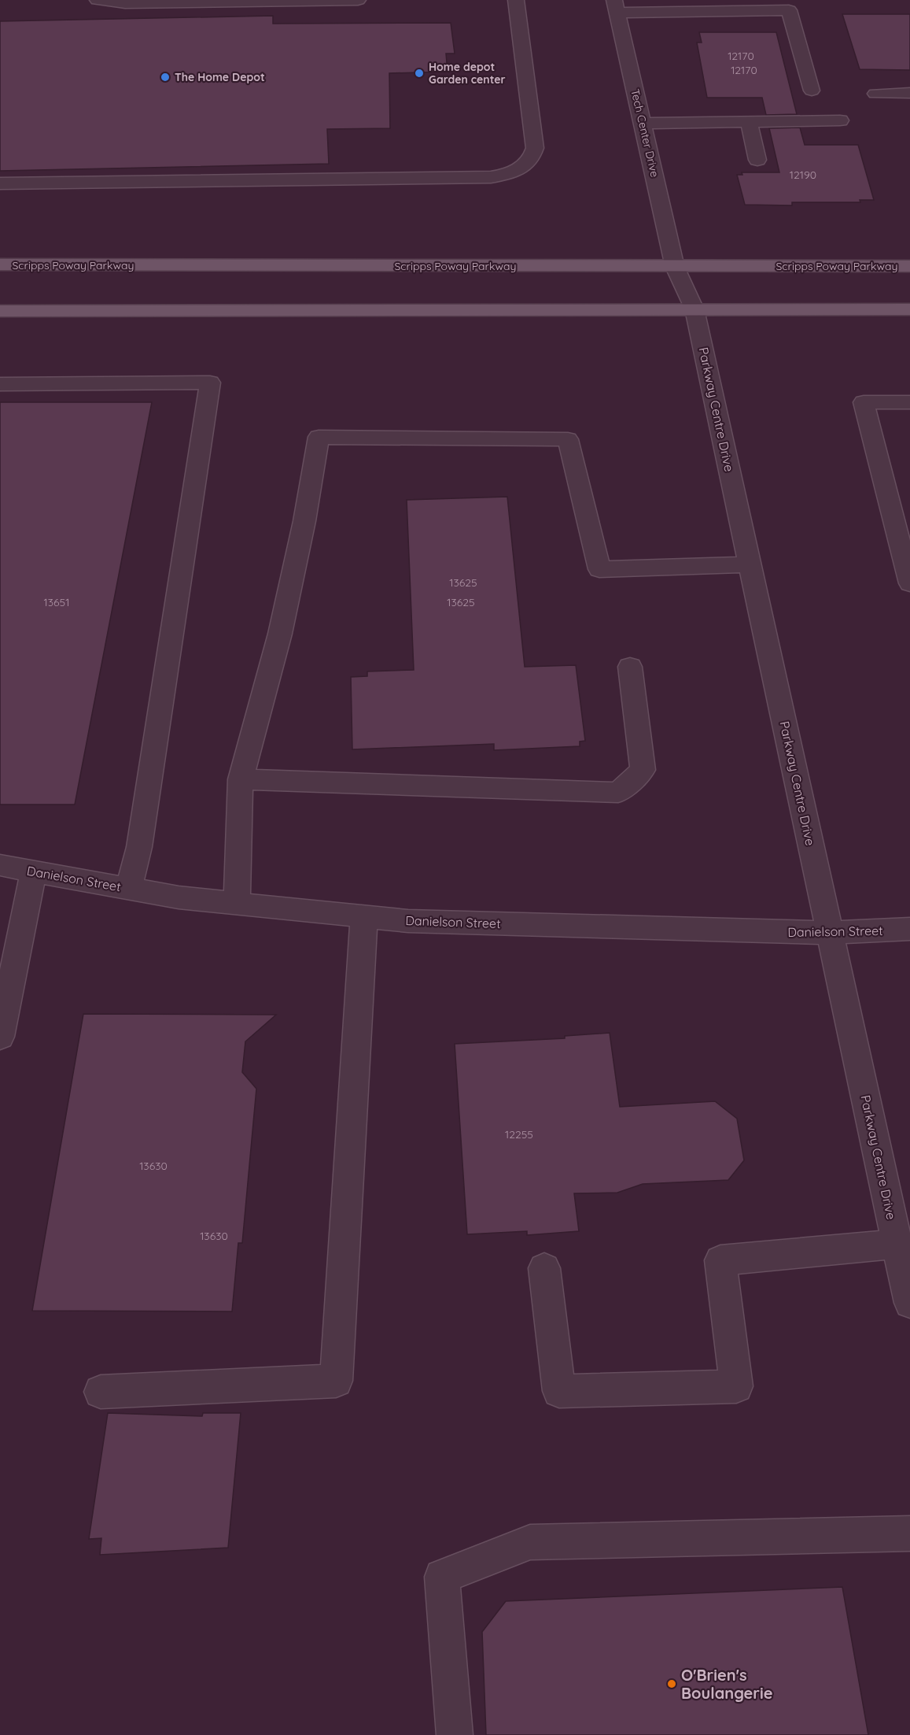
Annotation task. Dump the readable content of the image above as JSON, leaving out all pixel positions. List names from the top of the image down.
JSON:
{
  "streets": {
    "main road": ["Scripps Poway Parkway"],
    "street": ["Tech Center Drive", "Parkway Centre Drive", "Danielson Street"]
  },
  "crossings": [
    ["Tech Center Drive", "Scripps Poway Parkway"],
    ["Tech Center Drive", "Parkway Centre Drive"],
    ["Scripps Poway Parkway", "Parkway Centre Drive"],
    ["Parkway Centre Drive", "Danielson Street"]
  ],
  "places": ["Home depot Garden center", "The Home Depot", "O'Brien's Boulangerie"],
  "house_numbers": [
    "12170",
    "12170",
    "12190",
    "13625",
    "13651",
    "13625",
    "12255",
    "13630",
    "13630"
  ]
}
